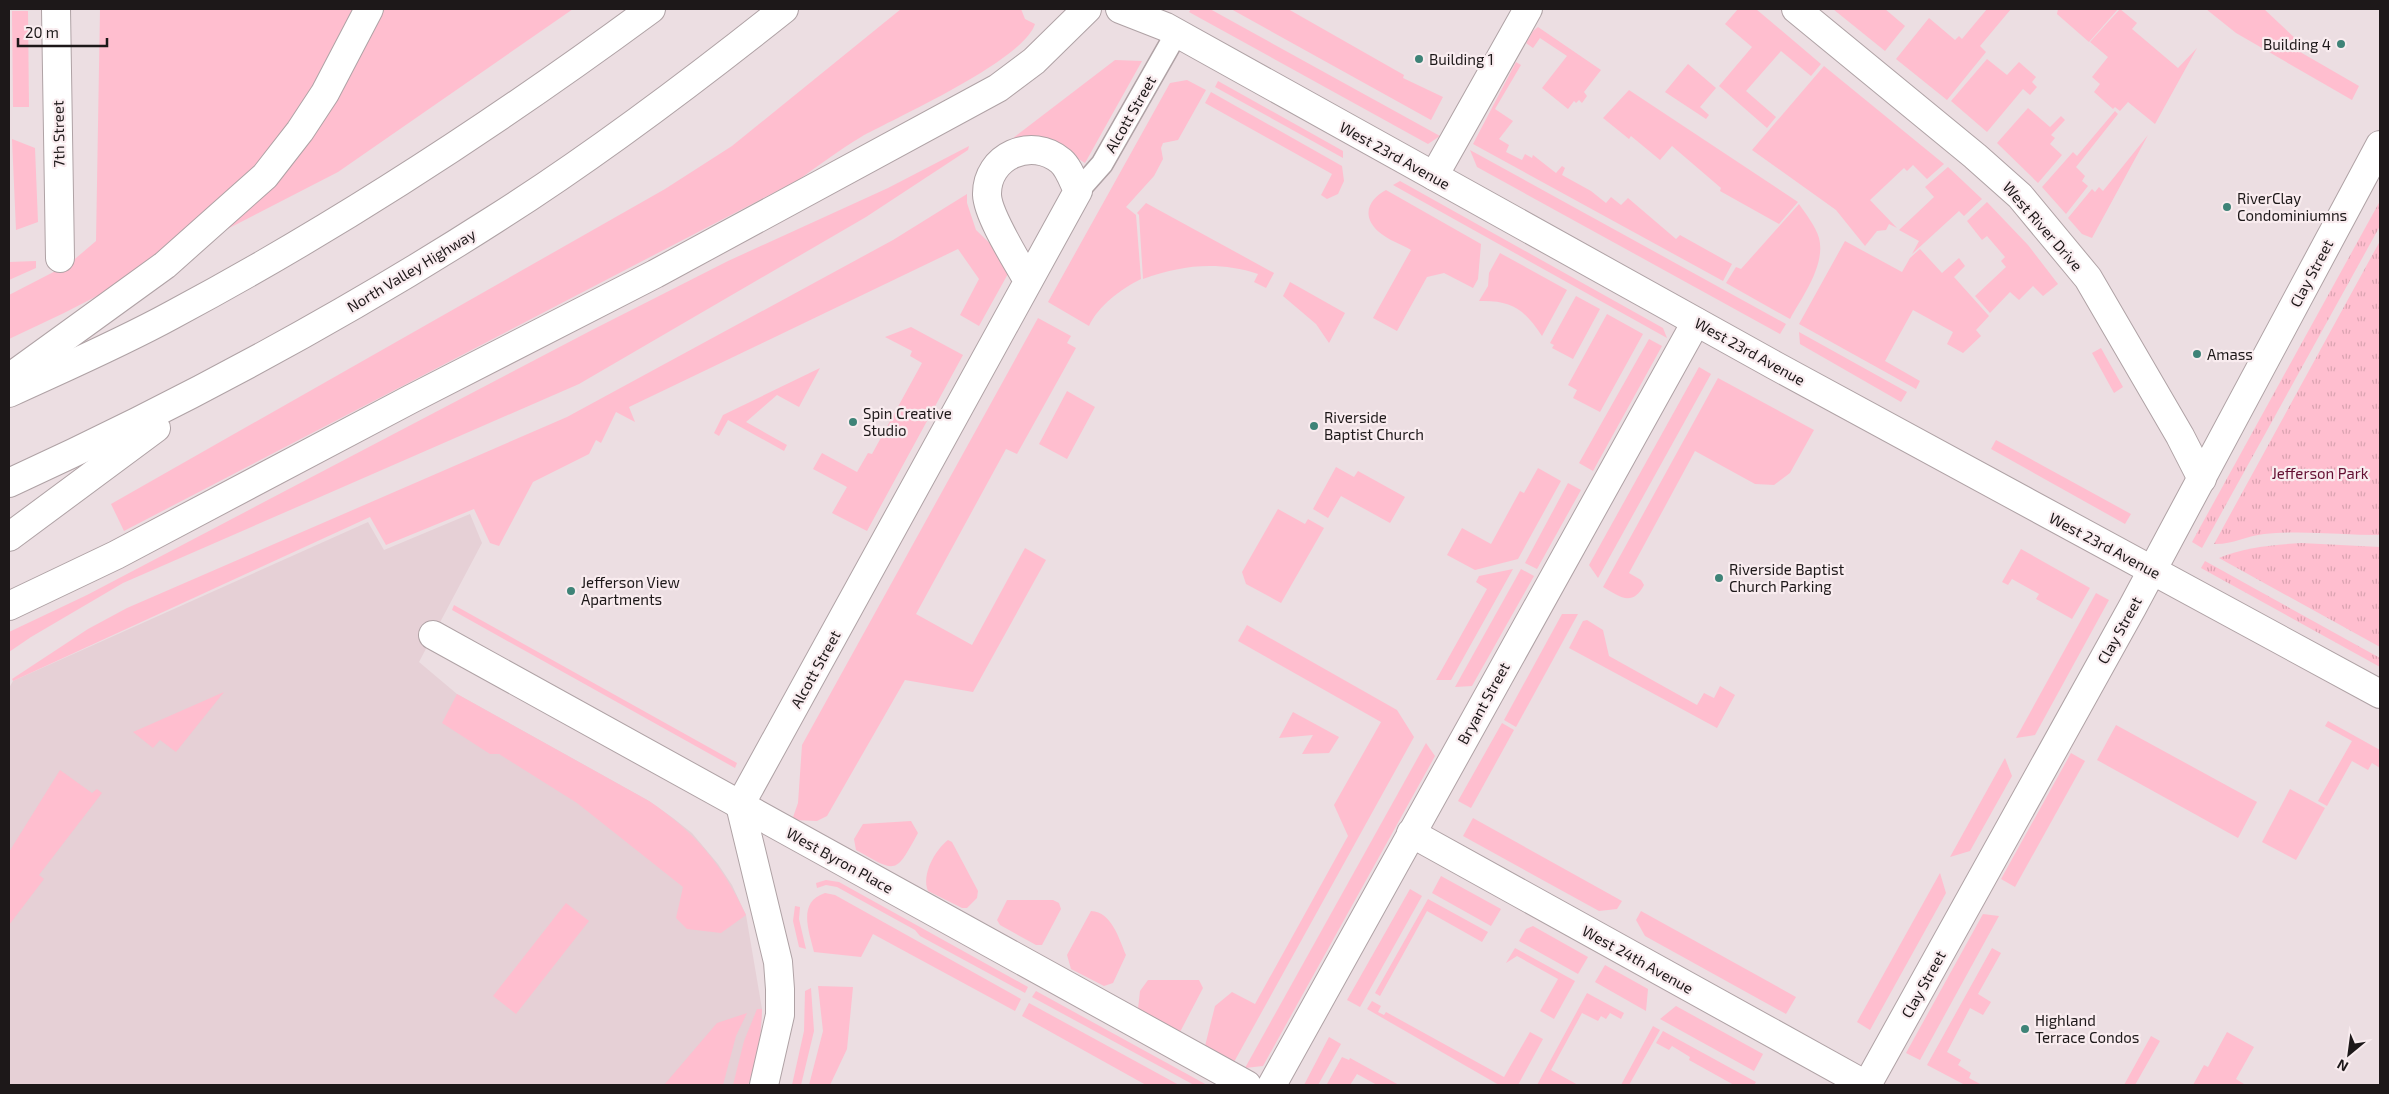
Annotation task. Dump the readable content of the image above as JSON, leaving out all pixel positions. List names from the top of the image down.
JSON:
{
  "streets": {
    "main road": [
      "Alcott Street",
      "7th Street",
      "West 23rd Avenue",
      "West River Drive",
      "North Valley Highway",
      "Clay Street",
      "Bryant Street",
      "West Byron Place",
      "West 24th Avenue"
    ]
  },
  "crossings": [
    ["Alcott Street", "West 23rd Avenue"],
    ["Alcott Street", "West Byron Place"],
    ["West 23rd Avenue", "Clay Street"],
    ["West 23rd Avenue", "Bryant Street"],
    ["West River Drive", "Clay Street"],
    ["Clay Street", "West 24th Avenue"],
    ["Bryant Street", "West 24th Avenue"]
  ],
  "parks": ["Jefferson Park"],
  "places": [
    "Building 4",
    "Building 1",
    "RiverClay Condominiumns",
    "Amass",
    "Spin Creative Studio",
    "Riverside Baptist Church",
    "Riverside Baptist Church Parking",
    "Jefferson View Apartments",
    "Highland Terrace Condos"
  ],
  "scale_bar": "20 m",
  "north": "bottom left"
}
